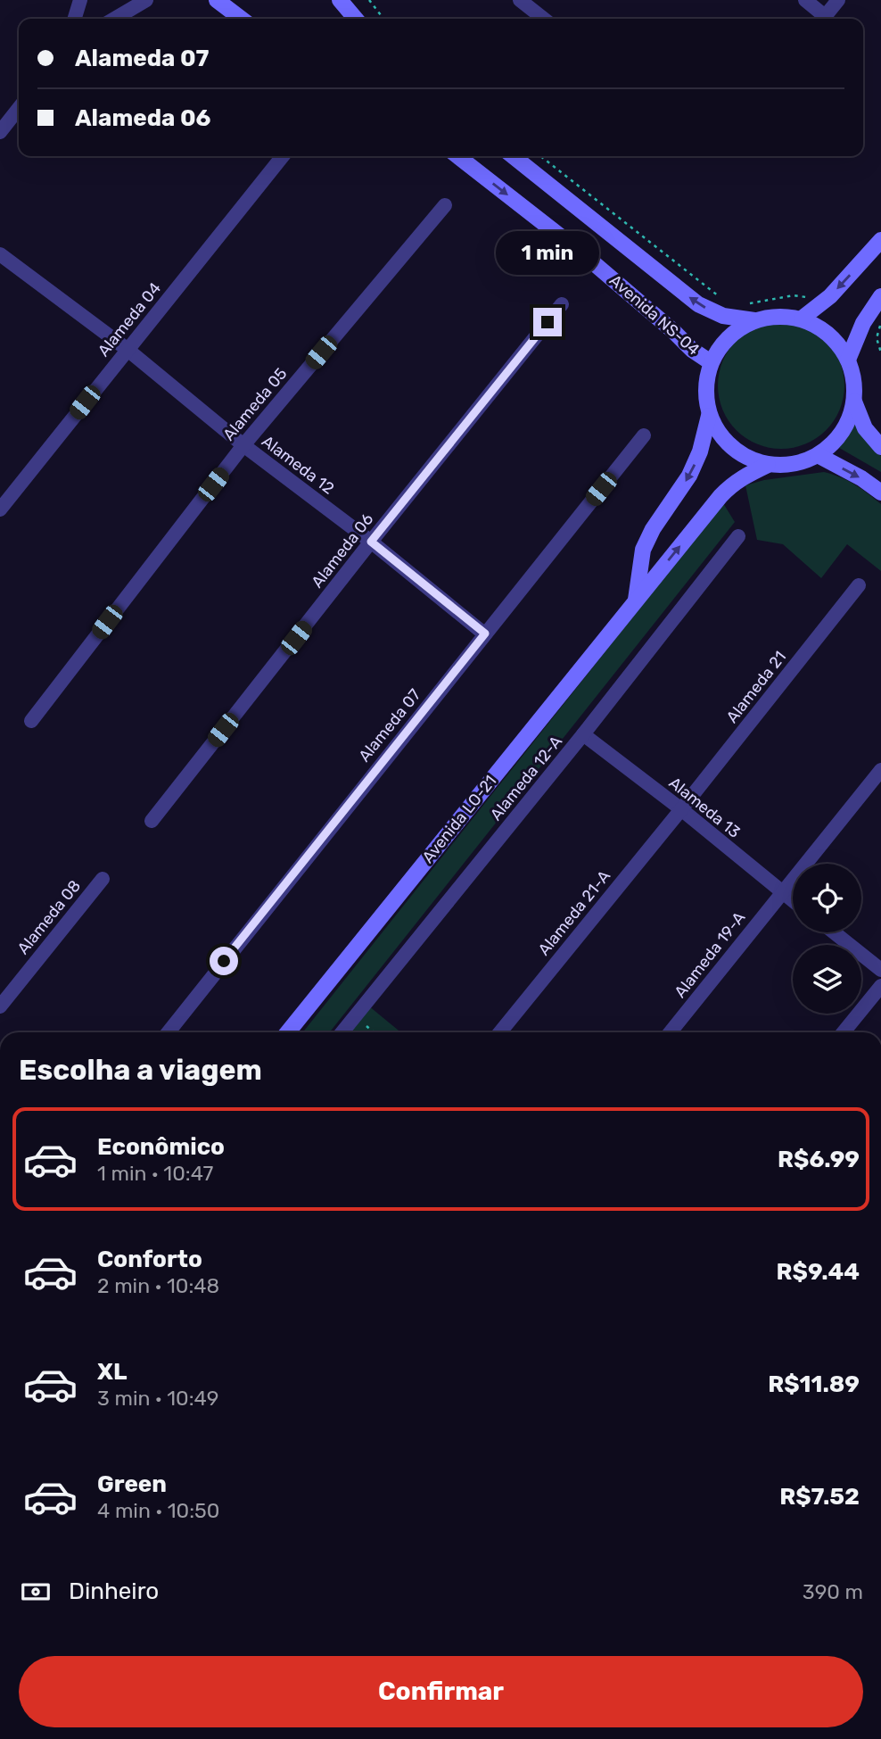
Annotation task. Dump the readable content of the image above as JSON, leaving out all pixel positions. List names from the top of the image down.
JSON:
{
  "streets": {
    "street": [
      "Avenida NS-04",
      "Alameda 04",
      "Alameda 05",
      "Alameda 12",
      "Alameda 06",
      "Alameda 21",
      "Alameda 07",
      "Alameda 12-A",
      "Alameda 13",
      "Avenida LO-21",
      "Alameda 21-A",
      "Alameda 08",
      "Alameda 19-A"
    ]
  },
  "crossings": [
    ["Avenida NS-04", "Avenida LO-21"],
    ["Alameda 04", "Alameda 12"],
    ["Alameda 05", "Alameda 12"],
    ["Alameda 12", "Alameda 06"],
    ["Alameda 12", "Alameda 07"],
    ["Alameda 21", "Alameda 13"],
    ["Alameda 21", "Alameda 21-A"],
    ["Alameda 12-A", "Alameda 13"],
    ["Alameda 13", "Alameda 21-A"],
    ["Alameda 13", "Alameda 19-A"]
  ],
  "page": {
    "banner": ["Alameda 07", "Alameda 06"],
    "bubble": "1 min",
    "heading": "Escolha a viagem",
    "list": [
      {
        "name": "Econômico",
        "note": "1 min · 10:47",
        "value": "R$6.99"
      },
      {
        "name": "Conforto",
        "note": "2 min · 10:48",
        "value": "R$9.44"
      },
      {
        "name": "XL",
        "note": "3 min · 10:49",
        "value": "R$11.89"
      },
      {
        "name": "Green",
        "note": "4 min · 10:50",
        "value": "R$7.52"
      }
    ],
    "pay": ["Dinheiro", "390 m"],
    "buttons": "Confirmar"
  }
}
